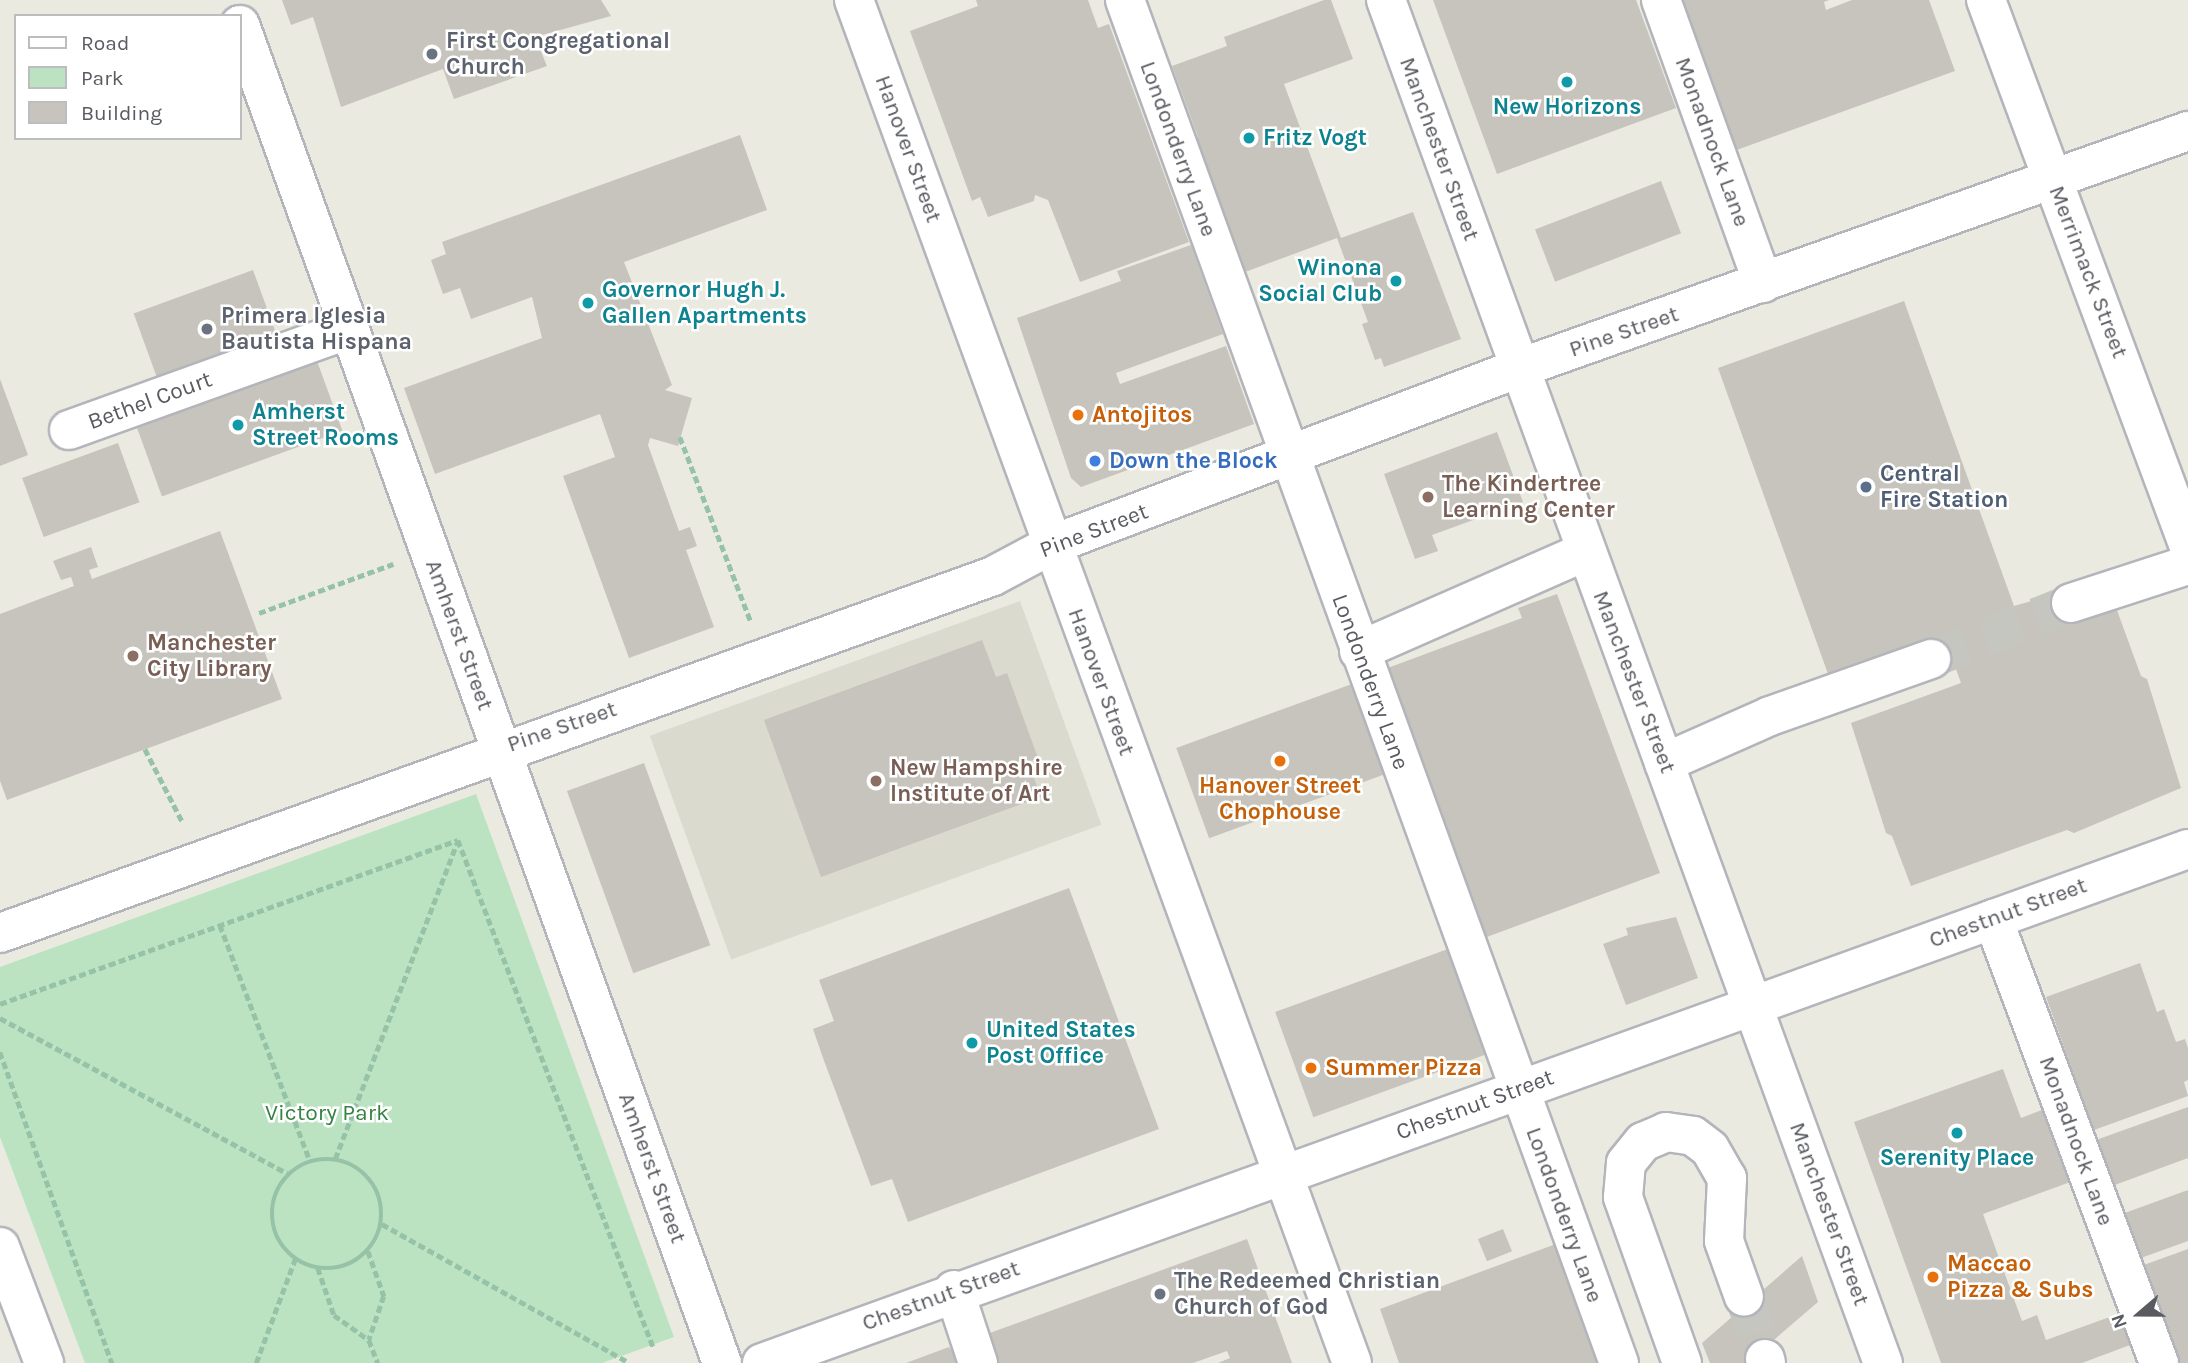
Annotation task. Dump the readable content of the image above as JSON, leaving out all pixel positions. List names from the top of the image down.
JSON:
{
  "streets": {
    "street": [
      "Monadnock Lane",
      "Hanover Street",
      "Londonderry Lane",
      "Manchester Street",
      "Merrimack Street",
      "Pine Street",
      "Bethel Court",
      "Amherst Street",
      "Chestnut Street"
    ]
  },
  "crossings": [
    ["Monadnock Lane", "Pine Street"],
    ["Monadnock Lane", "Chestnut Street"],
    ["Hanover Street", "Pine Street"],
    ["Hanover Street", "Chestnut Street"],
    ["Londonderry Lane", "Pine Street"],
    ["Londonderry Lane", "Chestnut Street"],
    ["Manchester Street", "Pine Street"],
    ["Manchester Street", "Chestnut Street"],
    ["Merrimack Street", "Pine Street"],
    ["Pine Street", "Amherst Street"],
    ["Bethel Court", "Amherst Street"]
  ],
  "parks": ["Victory Park"],
  "places": [
    "First Congregational Church",
    "New Horizons",
    "Fritz Vogt",
    "Winona Social Club",
    "Governor Hugh J. Gallen Apartments",
    "Primera Iglesia Bautista Hispana",
    "Antojitos",
    "Amherst Street Rooms",
    "Down the Block",
    "Central Fire Station",
    "The Kindertree Learning Center",
    "Manchester City Library",
    "Hanover Street Chophouse",
    "New Hampshire Institute of Art",
    "United States Post Office",
    "Summer Pizza",
    "Serenity Place",
    "Maccao Pizza & Subs",
    "The Redeemed Christian Church of God"
  ],
  "legend": ["Road", "Park", "Building"],
  "north": "left"
}
